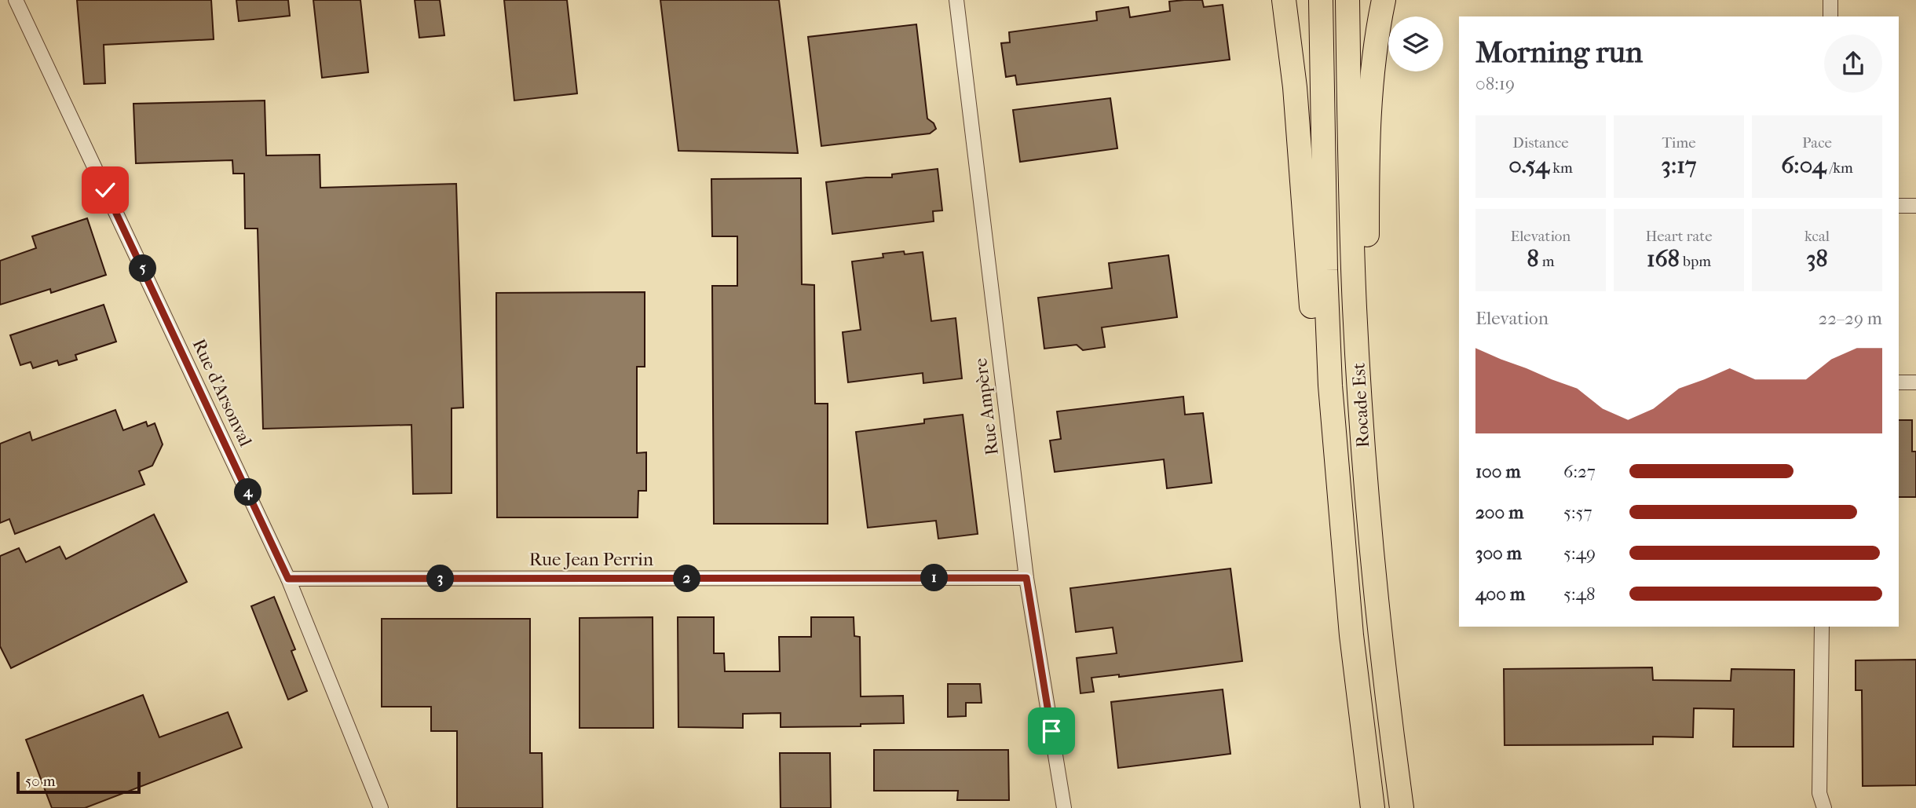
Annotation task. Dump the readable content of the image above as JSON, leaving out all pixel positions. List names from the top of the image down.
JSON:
{
  "streets": {
    "highway": ["Rocade Est"],
    "street": ["Rue d'Arsonval", "Rue Ampère", "Rue Jean Perrin"]
  },
  "crossings": [
    ["Rue d'Arsonval", "Rue Jean Perrin"],
    ["Rue Ampère", "Rue Jean Perrin"]
  ],
  "scale_bar": "50 m",
  "page": {
    "heading": ["Morning run", "08:19"],
    "stats": [
      ["Distance", "0.54 km"],
      ["Time", "3:17"],
      ["Pace", "6:04 /km"],
      ["Elevation", "8 m"],
      ["Heart rate", "168 bpm"],
      ["kcal", "38"]
    ],
    "pins": [
      "5",
      "4",
      "1",
      "2",
      "3"
    ],
    "chart": ["Elevation", "22–29 m"],
    "list": [
      {
        "name": "100 m",
        "note": "6:27"
      },
      {
        "name": "200 m",
        "note": "5:57"
      },
      {
        "name": "300 m",
        "note": "5:49"
      },
      {
        "name": "400 m",
        "note": "5:48"
      }
    ],
    "scale": "50 m"
  }
}
